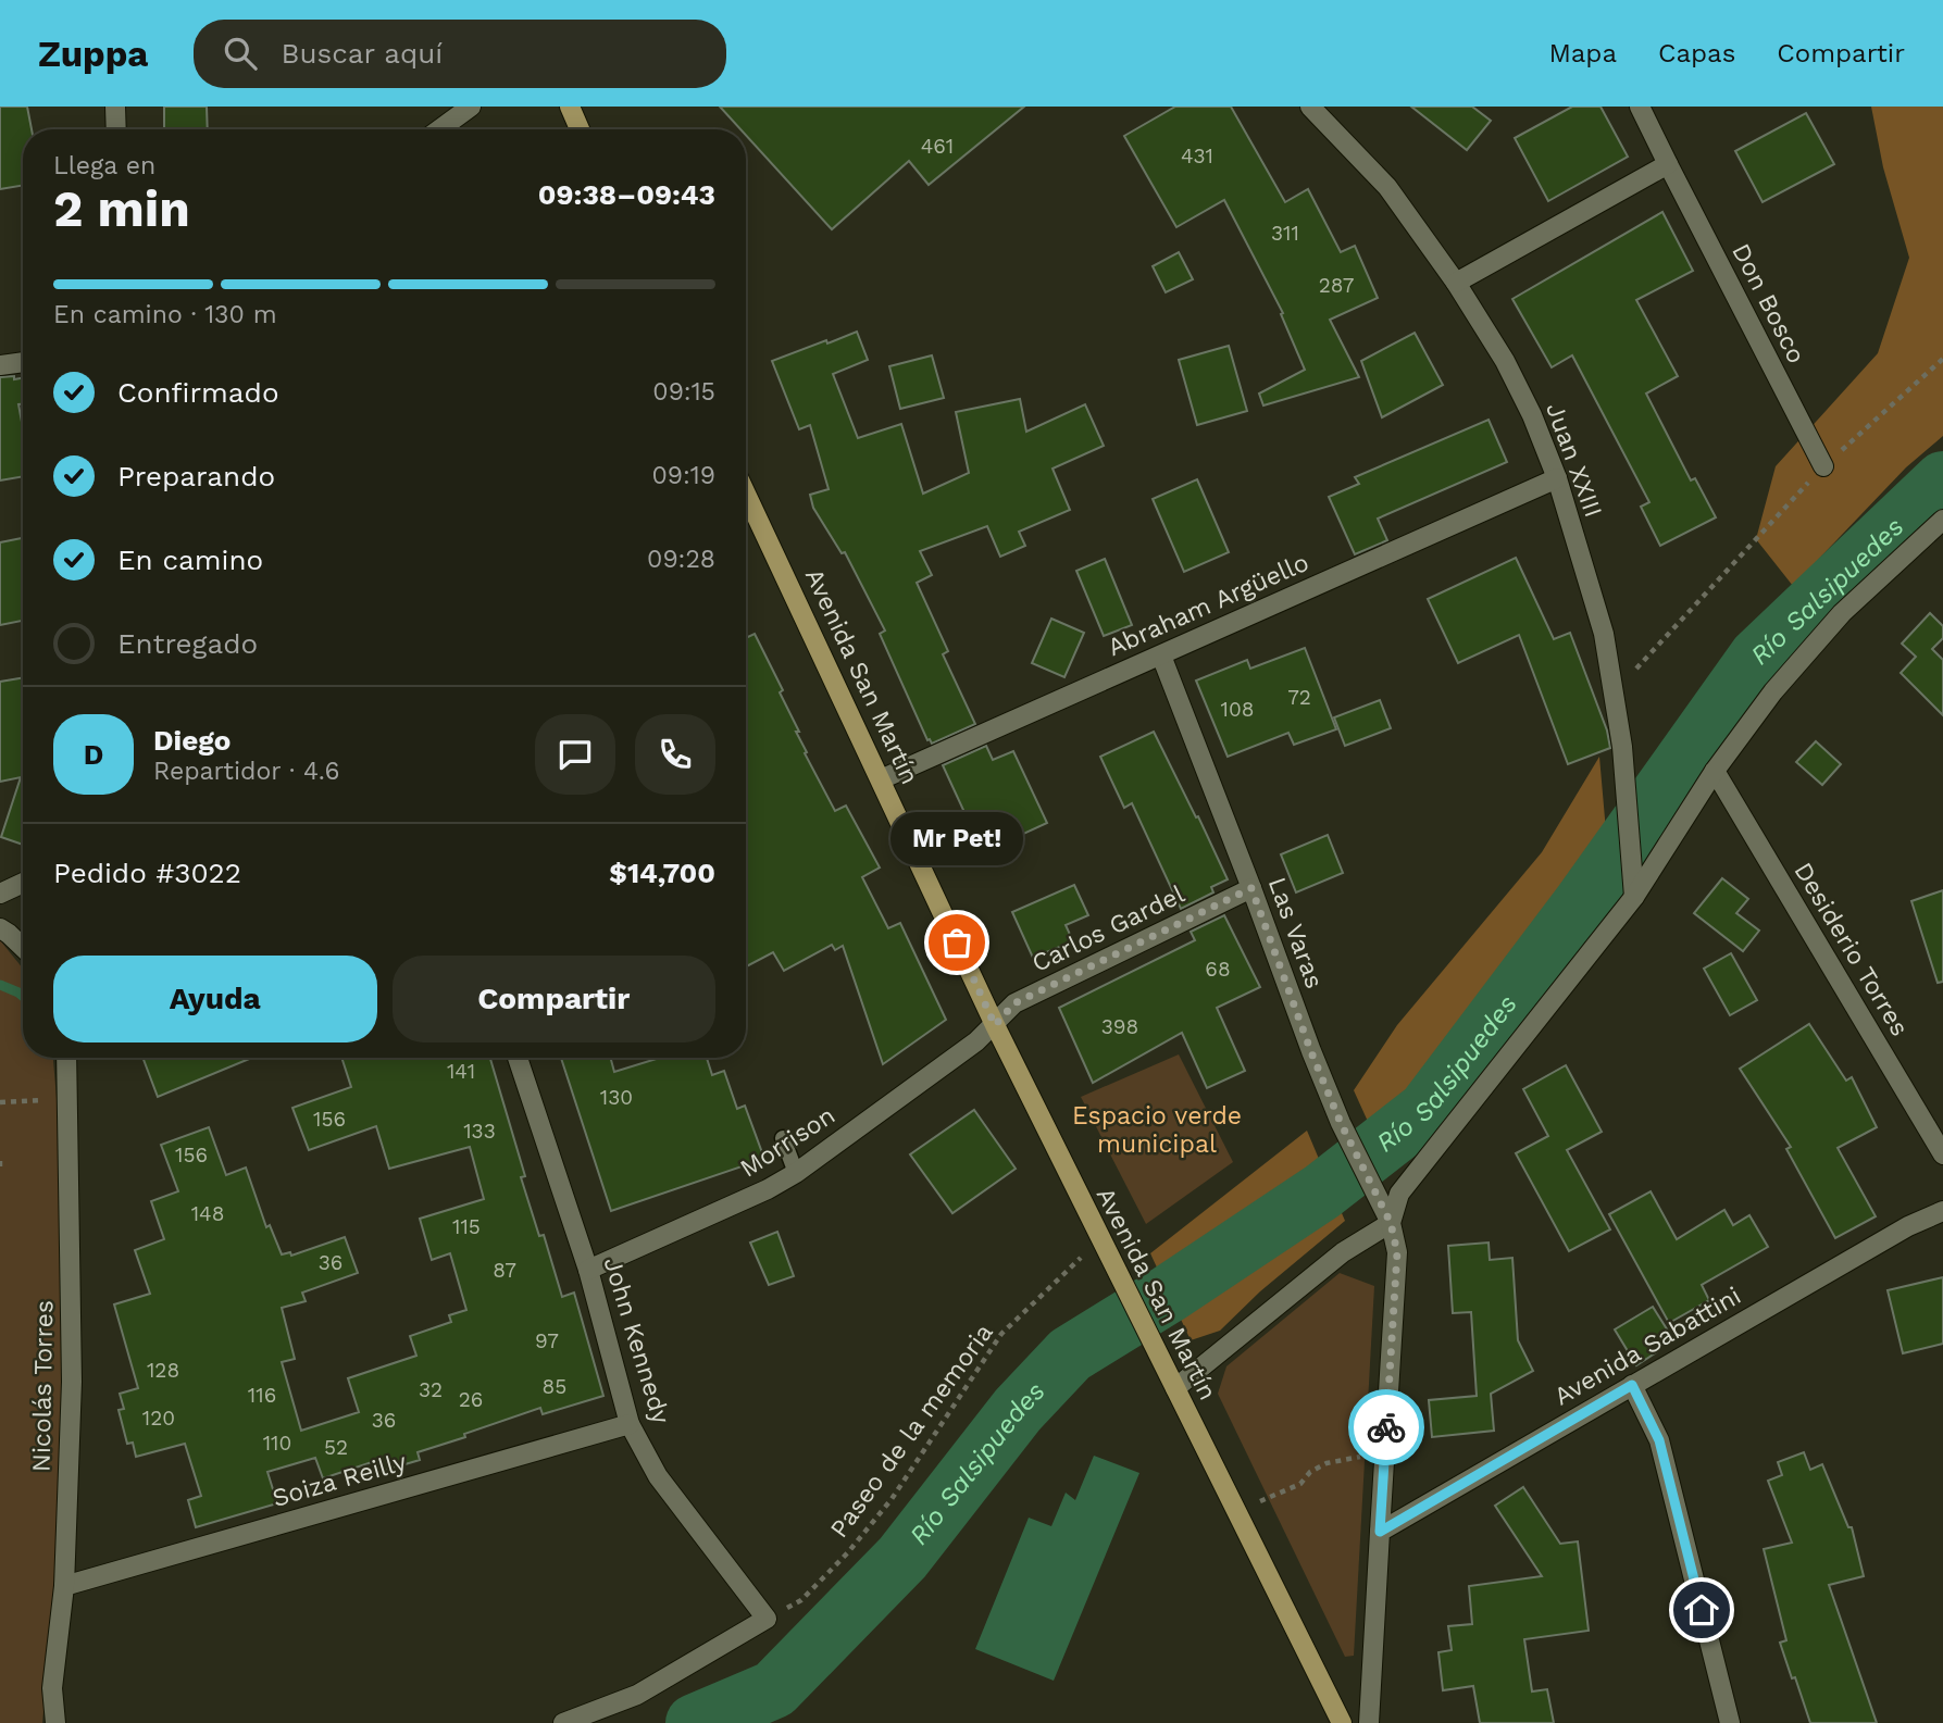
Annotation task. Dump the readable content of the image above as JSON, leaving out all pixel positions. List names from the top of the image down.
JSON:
{
  "streets": {
    "main road": ["Avenida San Martín"],
    "street": [
      "Don Bosco",
      "Juan XXIII",
      "Abraham Argüello",
      "Carlos Gardel",
      "Las Varas",
      "Desiderio Torres",
      "Morrison",
      "John Kennedy",
      "Avenida Sabattini",
      "Nicolás Torres",
      "Soiza Reilly"
    ],
    "path": ["Paseo de la memoria"]
  },
  "crossings": [
    ["Juan XXIII", "Abraham Argüello"],
    ["Abraham Argüello", "Avenida San Martín"],
    ["Abraham Argüello", "Las Varas"],
    ["Avenida San Martín", "Carlos Gardel"],
    ["Avenida San Martín", "Morrison"],
    ["Carlos Gardel", "Las Varas"],
    ["Carlos Gardel", "Morrison"],
    ["Morrison", "John Kennedy"],
    ["John Kennedy", "Paseo de la memoria"],
    ["John Kennedy", "Soiza Reilly"],
    ["Nicolás Torres", "Soiza Reilly"]
  ],
  "water": ["Río Salsipuedes"],
  "parks": ["Espacio verde municipal"],
  "places": ["Mr Pet!"],
  "house_numbers": [
    "461",
    "431",
    "311",
    "287",
    "72",
    "108",
    "68",
    "398",
    "141",
    "130",
    "156",
    "133",
    "156",
    "148",
    "115",
    "36",
    "87",
    "97",
    "128",
    "85",
    "32",
    "116",
    "26",
    "120",
    "36",
    "110",
    "52"
  ],
  "page": {
    "header": "Zuppa",
    "search": "Buscar aquí",
    "nav": ["Mapa", "Capas", "Compartir"],
    "heading": ["2 min", "Llega en", "09:38–09:43"],
    "panel": [
      "Diego",
      "Repartidor · 4.6",
      "Pedido #3022",
      "$14,700"
    ],
    "bar": "En camino · 130 m",
    "list": [
      ["Confirmado", "09:15"],
      ["Preparando", "09:19"],
      ["En camino", "09:28"],
      "Entregado"
    ],
    "round": "D",
    "bubble": "Mr Pet!",
    "buttons": ["Ayuda", "Compartir"]
  }
}
